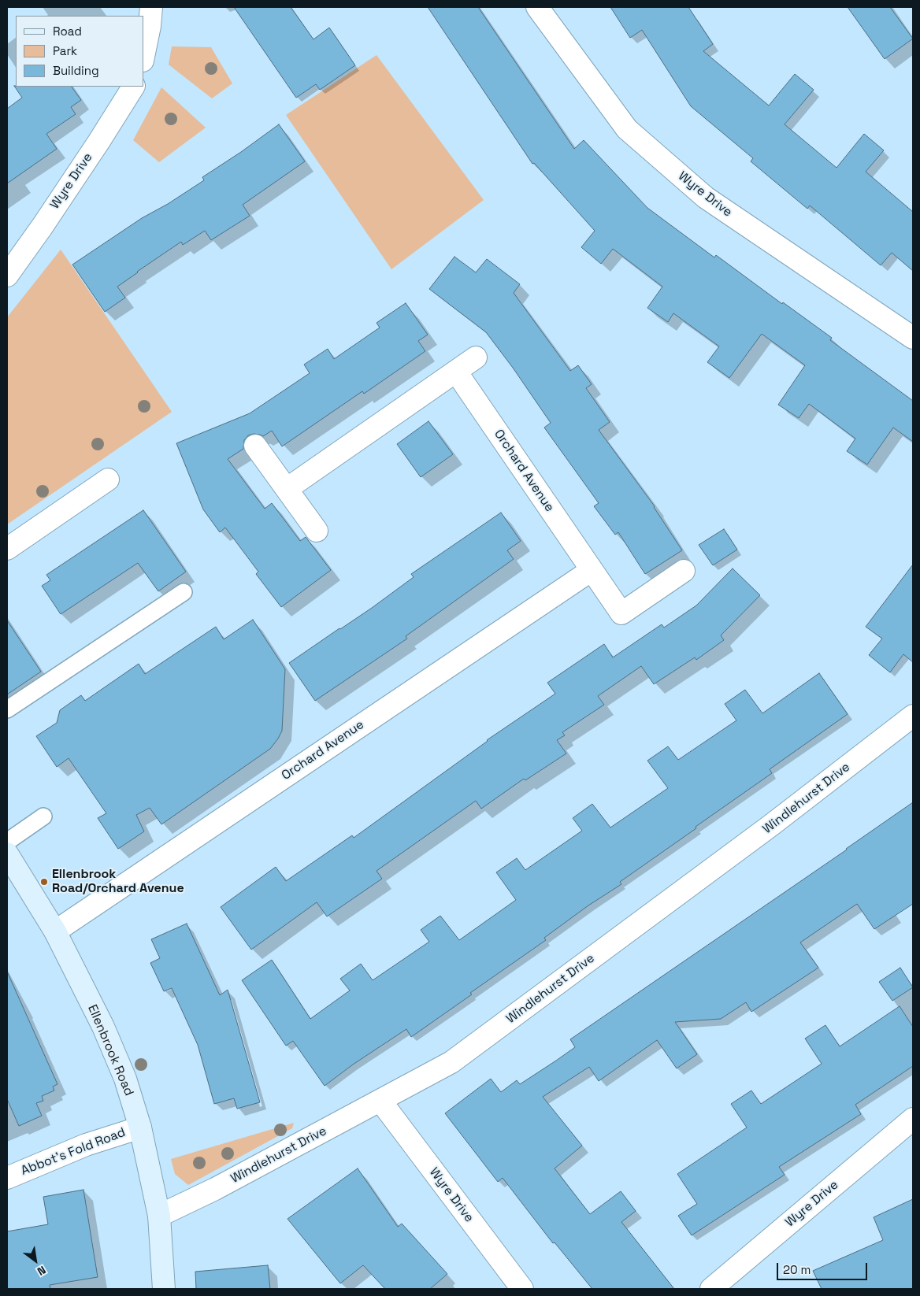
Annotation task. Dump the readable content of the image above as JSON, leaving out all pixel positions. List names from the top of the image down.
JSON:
{
  "streets": {
    "street": [
      "Wyre Drive",
      "Orchard Avenue",
      "Windlehurst Drive",
      "Ellenbrook Road",
      "Abbot's Fold Road"
    ]
  },
  "crossings": [
    ["Wyre Drive", "Windlehurst Drive"],
    ["Orchard Avenue", "Ellenbrook Road"],
    ["Windlehurst Drive", "Ellenbrook Road"],
    ["Ellenbrook Road", "Abbot's Fold Road"]
  ],
  "places": ["Ellenbrook Road/Orchard Avenue"],
  "legend": ["Road", "Park", "Building"],
  "scale_bar": "20 m",
  "north": "bottom right"
}
